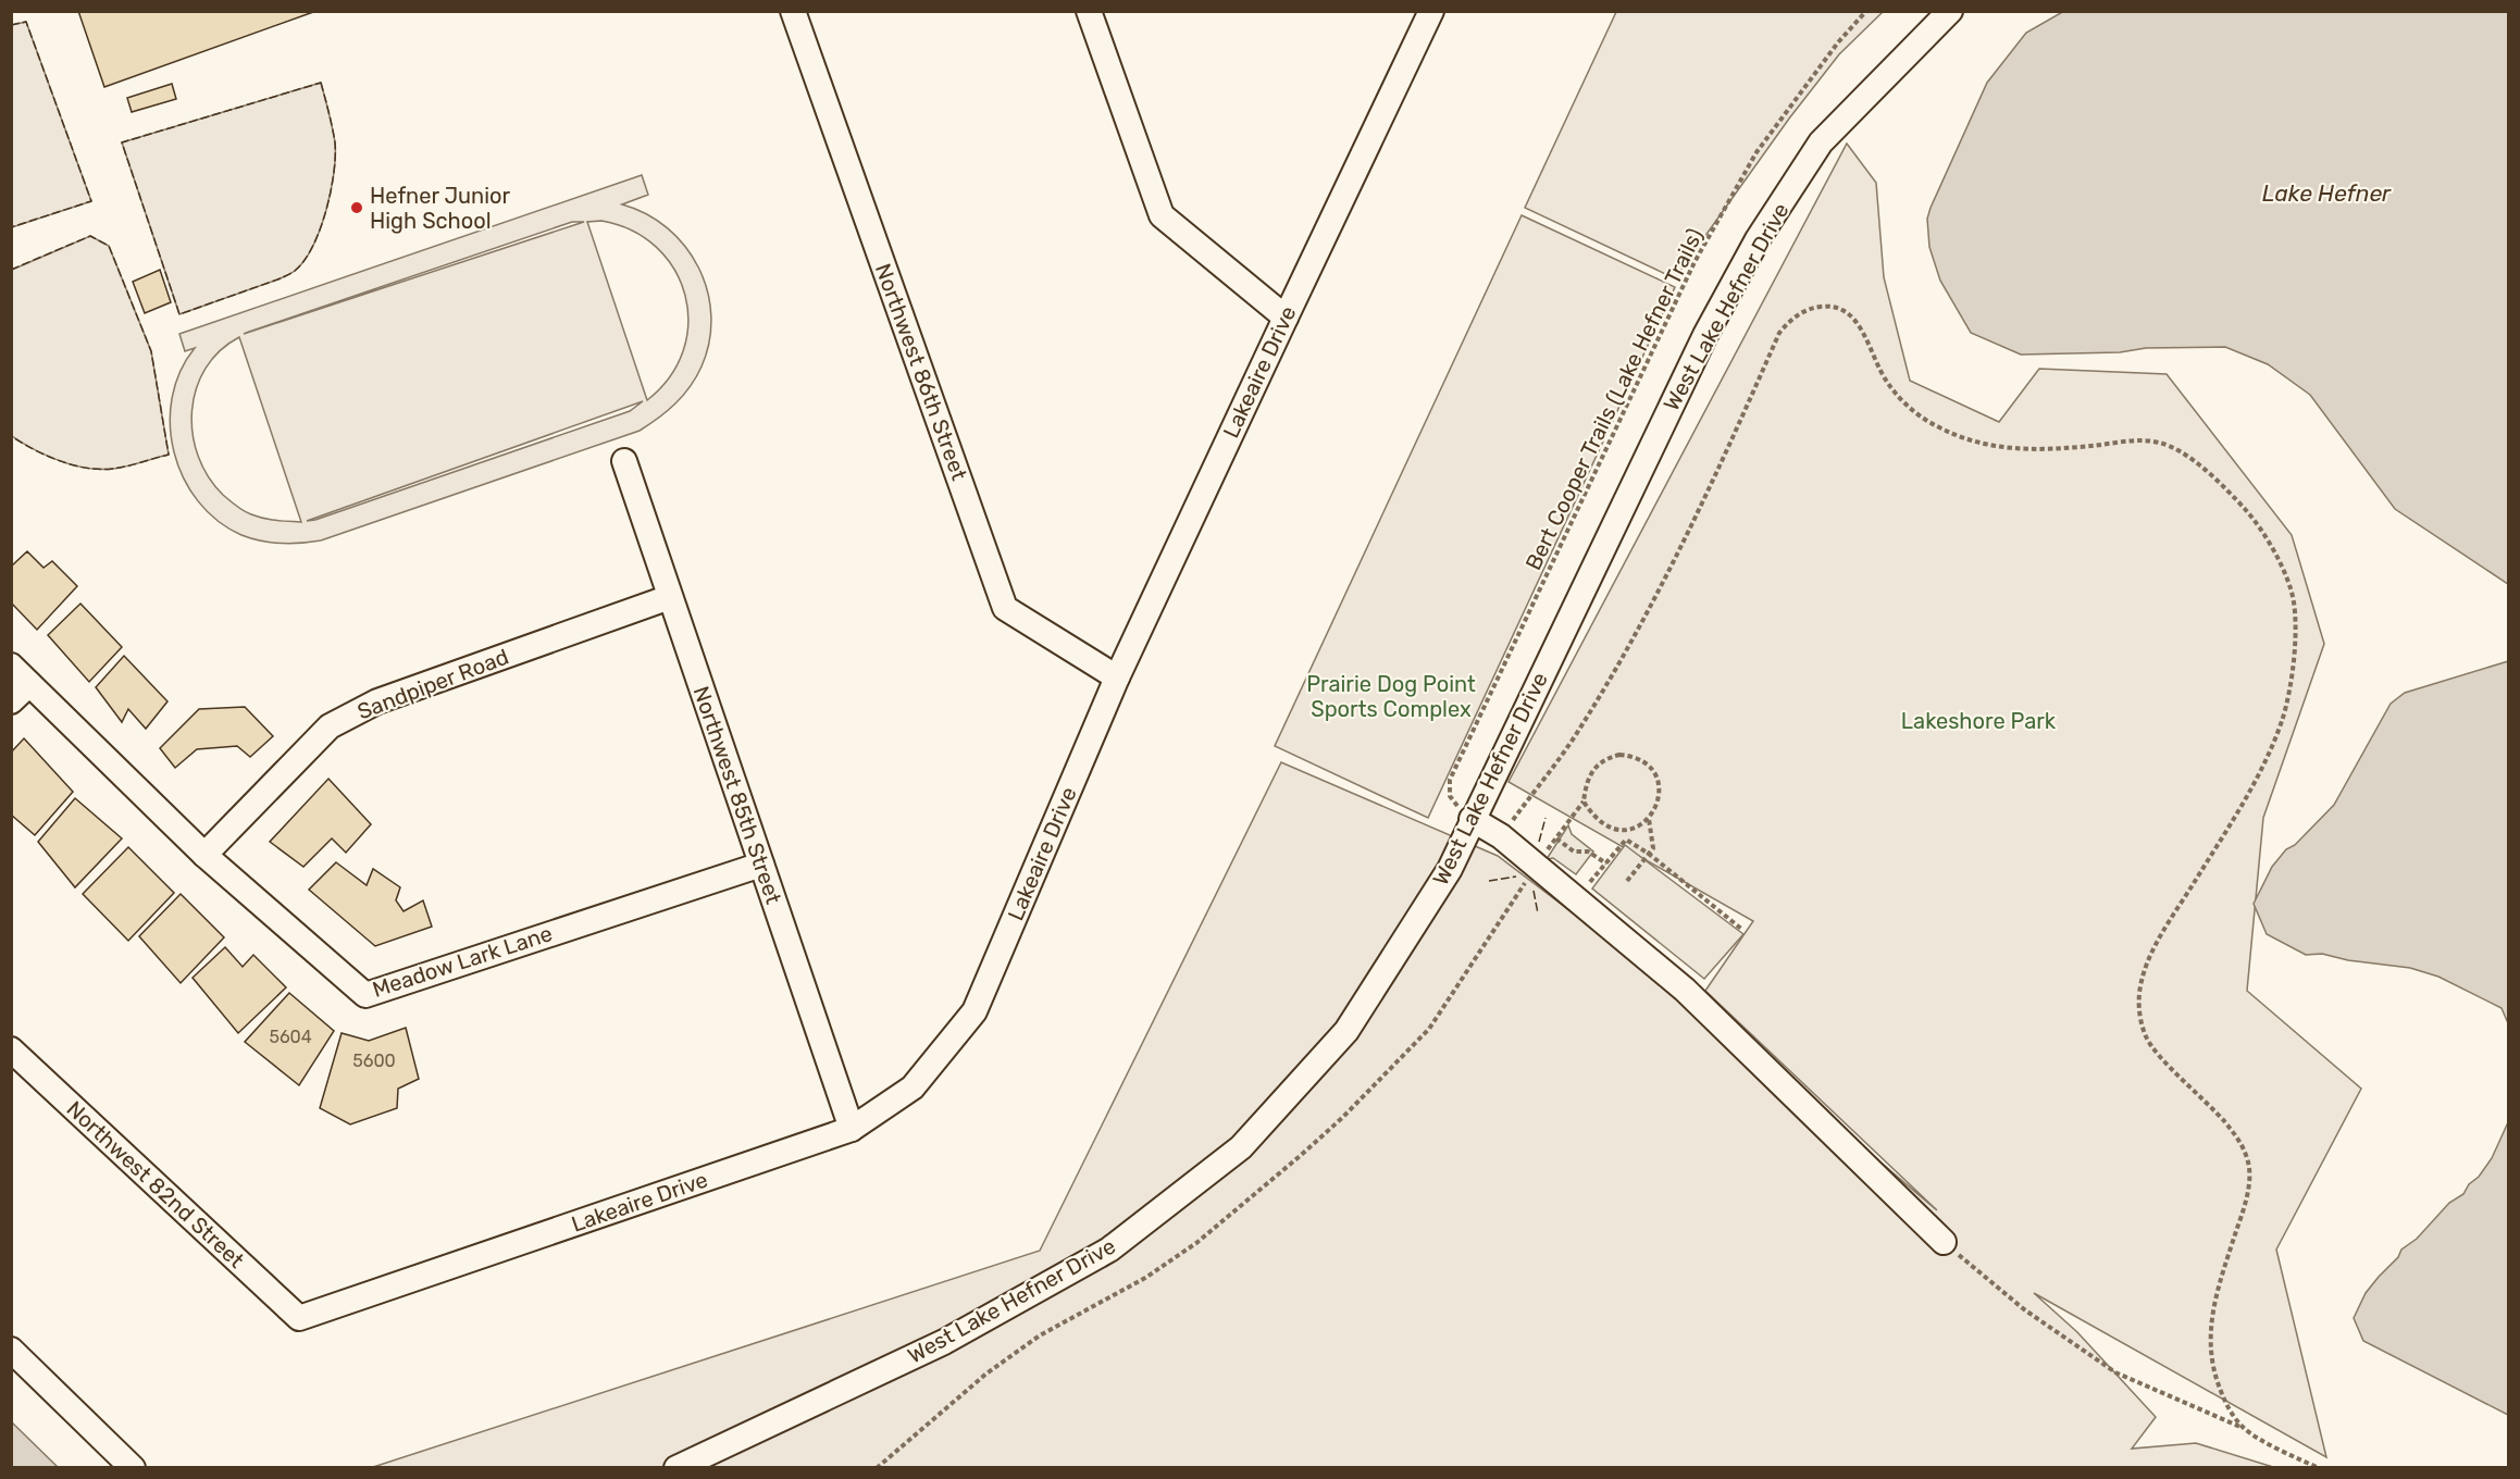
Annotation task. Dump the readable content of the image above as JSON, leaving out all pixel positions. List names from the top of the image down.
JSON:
{
  "streets": {
    "street": [
      "West Lake Hefner Drive",
      "Northwest 86th Street",
      "Lakeaire Drive",
      "Sandpiper Road",
      "Northwest 85th Street",
      "Meadow Lark Lane",
      "Northwest 82nd Street"
    ],
    "path": ["Bert Cooper Trails (Lake Hefner Trails)"]
  },
  "crossings": [
    ["West Lake Hefner Drive", "Bert Cooper Trails (Lake Hefner Trails)"],
    ["Northwest 86th Street", "Lakeaire Drive"],
    ["Lakeaire Drive", "Northwest 85th Street"],
    ["Lakeaire Drive", "Northwest 82nd Street"],
    ["Sandpiper Road", "Northwest 85th Street"],
    ["Sandpiper Road", "Meadow Lark Lane"],
    ["Northwest 85th Street", "Meadow Lark Lane"]
  ],
  "water": ["Lake Hefner"],
  "parks": ["Prairie Dog Point Sports Complex", "Lakeshore Park"],
  "places": ["Hefner Junior High School"],
  "house_numbers": ["5604", "5600"]
}
